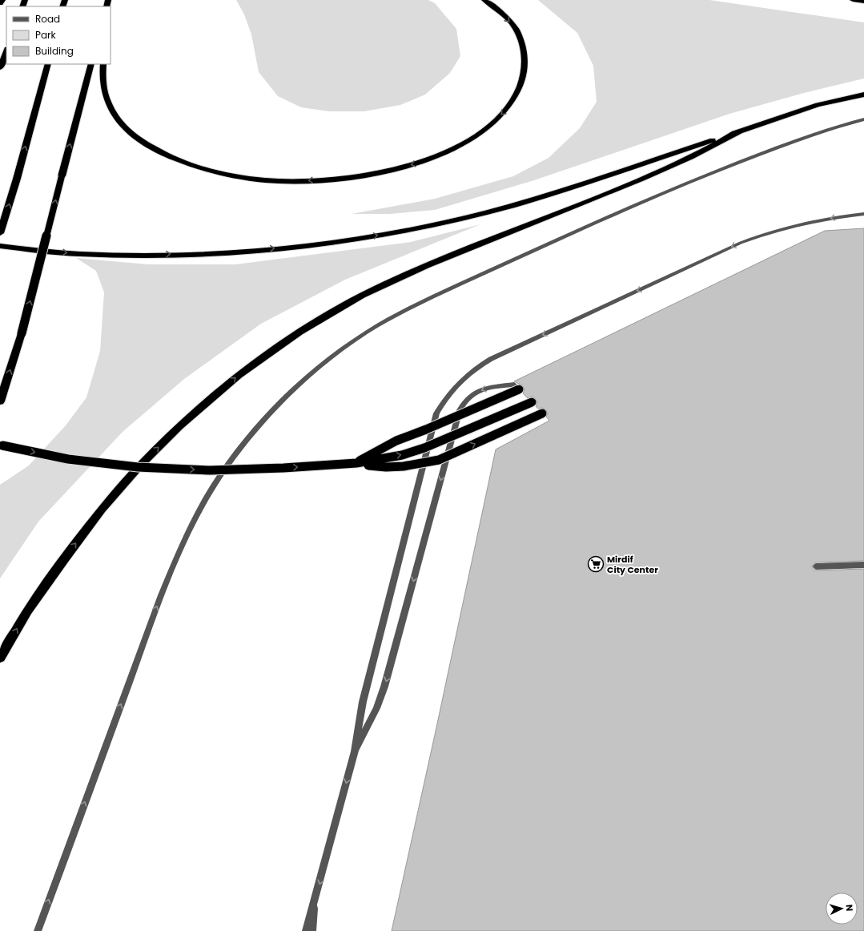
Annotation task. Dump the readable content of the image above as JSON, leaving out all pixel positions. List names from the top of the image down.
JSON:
{
  "places": {
    "supermarket": ["Mirdif City Center"]
  },
  "legend": ["Road", "Park", "Building"],
  "north": "right"
}
